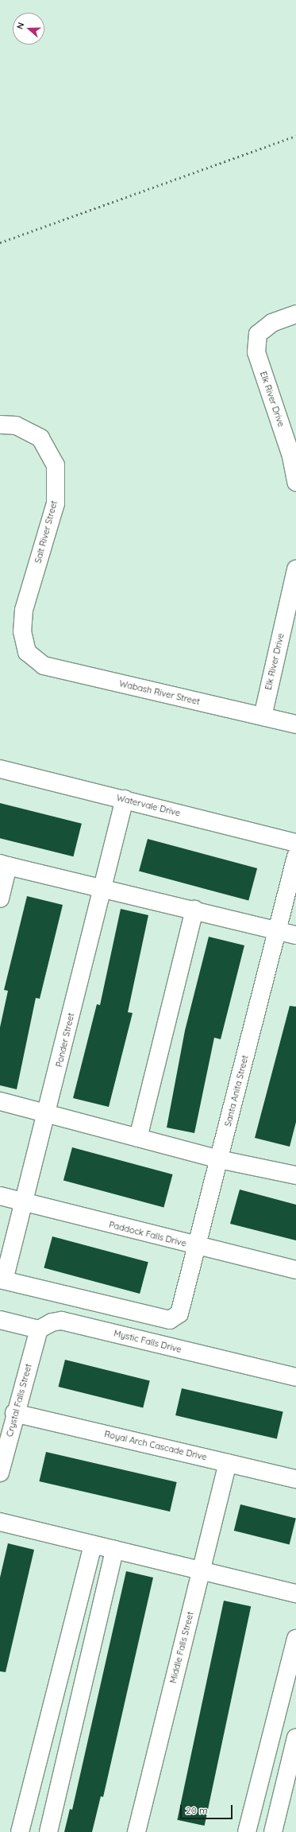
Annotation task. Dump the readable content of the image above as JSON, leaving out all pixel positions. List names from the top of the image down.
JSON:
{
  "streets": {
    "street": [
      "Elk River Drive",
      "Salt River Street",
      "Wabash River Street",
      "Watervale Drive",
      "Ponder Street",
      "Santa Anita Street",
      "Paddock Falls Drive",
      "Mystic Falls Drive",
      "Crystal Falls Street",
      "Royal Arch Cascade Drive",
      "Middle Falls Street"
    ]
  },
  "crossings": [
    ["Elk River Drive", "Wabash River Street"],
    ["Salt River Street", "Wabash River Street"],
    ["Watervale Drive", "Ponder Street"],
    ["Ponder Street", "Santa Anita Street"],
    ["Ponder Street", "Paddock Falls Drive"],
    ["Santa Anita Street", "Paddock Falls Drive"],
    ["Mystic Falls Drive", "Crystal Falls Street"],
    ["Crystal Falls Street", "Royal Arch Cascade Drive"],
    ["Royal Arch Cascade Drive", "Middle Falls Street"]
  ],
  "scale_bar": "20 m",
  "north": "left"
}
